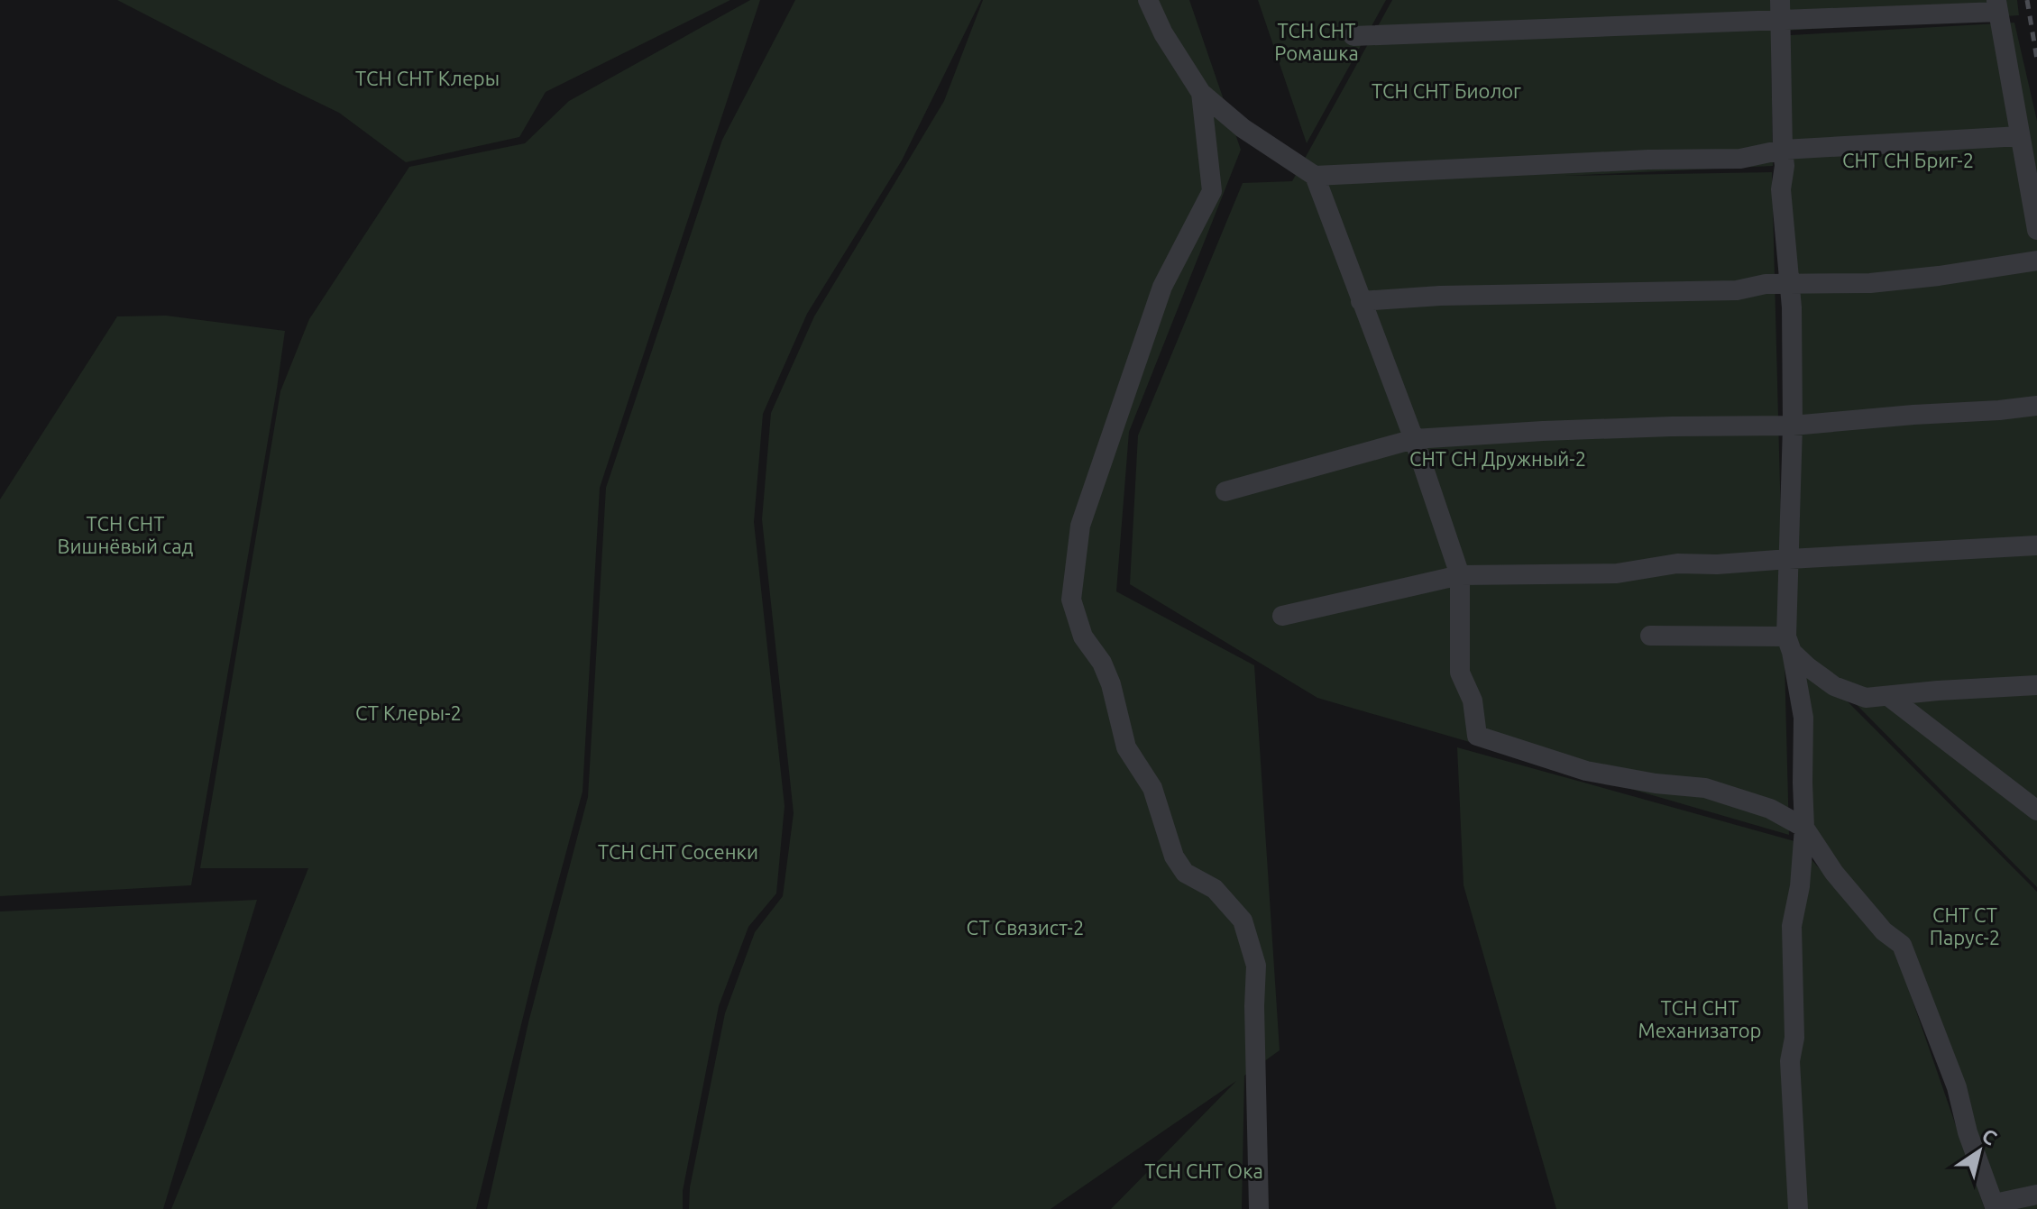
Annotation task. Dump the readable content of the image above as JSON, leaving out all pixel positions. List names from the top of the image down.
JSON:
{
  "parks": [
    "ТСН СНТ Ромашка",
    "ТСН СНТ Клеры",
    "ТСН СНТ Биолог",
    "СНТ СН Бриг-2",
    "СНТ СН Дружный-2",
    "ТСН СНТ Вишнёвый сад",
    "СТ Клеры-2",
    "ТСН СНТ Сосенки",
    "СНТ СТ Парус-2",
    "СТ Связист-2",
    "ТСН СНТ Механизатор",
    "ТСН СНТ Ока"
  ],
  "north": "top right"
}
